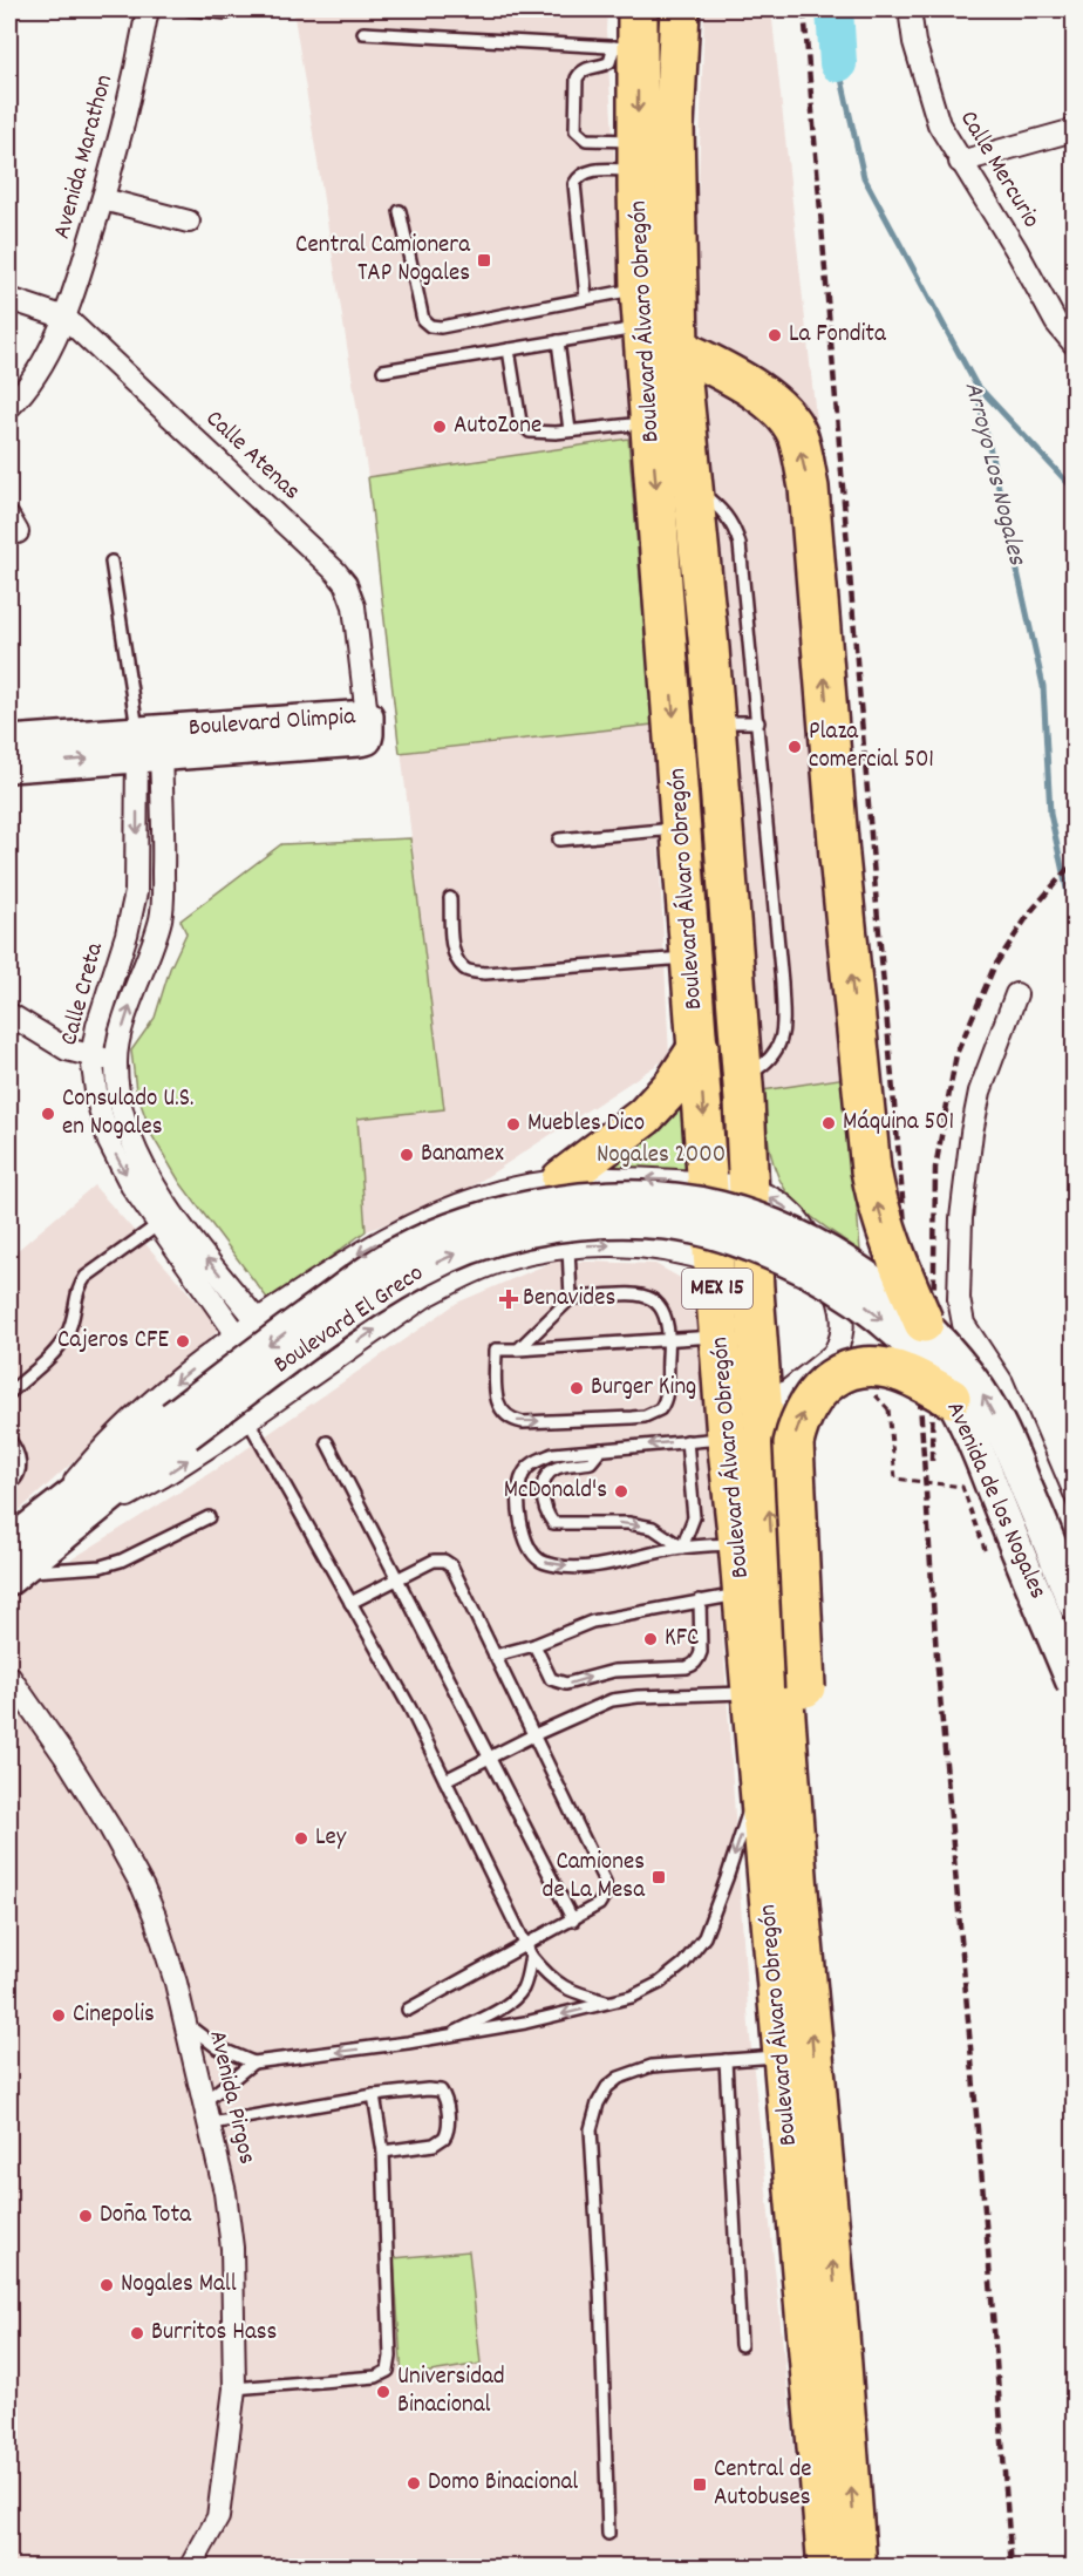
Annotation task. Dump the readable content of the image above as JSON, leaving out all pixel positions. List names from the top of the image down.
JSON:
{
  "streets": {
    "highway": ["Boulevard Álvaro Obregón", "MEX 15"],
    "main road": ["Boulevard Olimpia", "Boulevard El Greco", "Avenida de los Nogales"],
    "street": [
      "Avenida Marathon",
      "Calle Mercurio",
      "Calle Atenas",
      "Calle Creta",
      "Avenida Pirgos"
    ]
  },
  "crossings": [
    ["Avenida Marathon", "Calle Atenas"],
    ["Boulevard Álvaro Obregón", "Boulevard El Greco"],
    ["Boulevard Álvaro Obregón", "Avenida de los Nogales"],
    ["Calle Atenas", "Boulevard Olimpia"],
    ["Boulevard Olimpia", "Calle Creta"],
    ["Boulevard El Greco", "Avenida de los Nogales"]
  ],
  "water": ["Arroyo Los Nogales"],
  "parks": ["Nogales 2000"],
  "places": {
    "transit": ["Central Camionera TAP Nogales", "Camiones de La Mesa", "Central de Autobuses"],
    "other": [
      "La Fondita",
      "AutoZone",
      "Plaza comercial 501",
      "Consulado U.S. en Nogales",
      "Máquina 501",
      "Muebles Dico",
      "Banamex",
      "Cajeros CFE",
      "Burger King",
      "McDonald's",
      "KFC",
      "Ley",
      "Cinepolis",
      "Doña Tota",
      "Nogales Mall",
      "Burritos Hass",
      "Universidad Binacional",
      "Domo Binacional"
    ],
    "health": ["Benavides"]
  }
}
